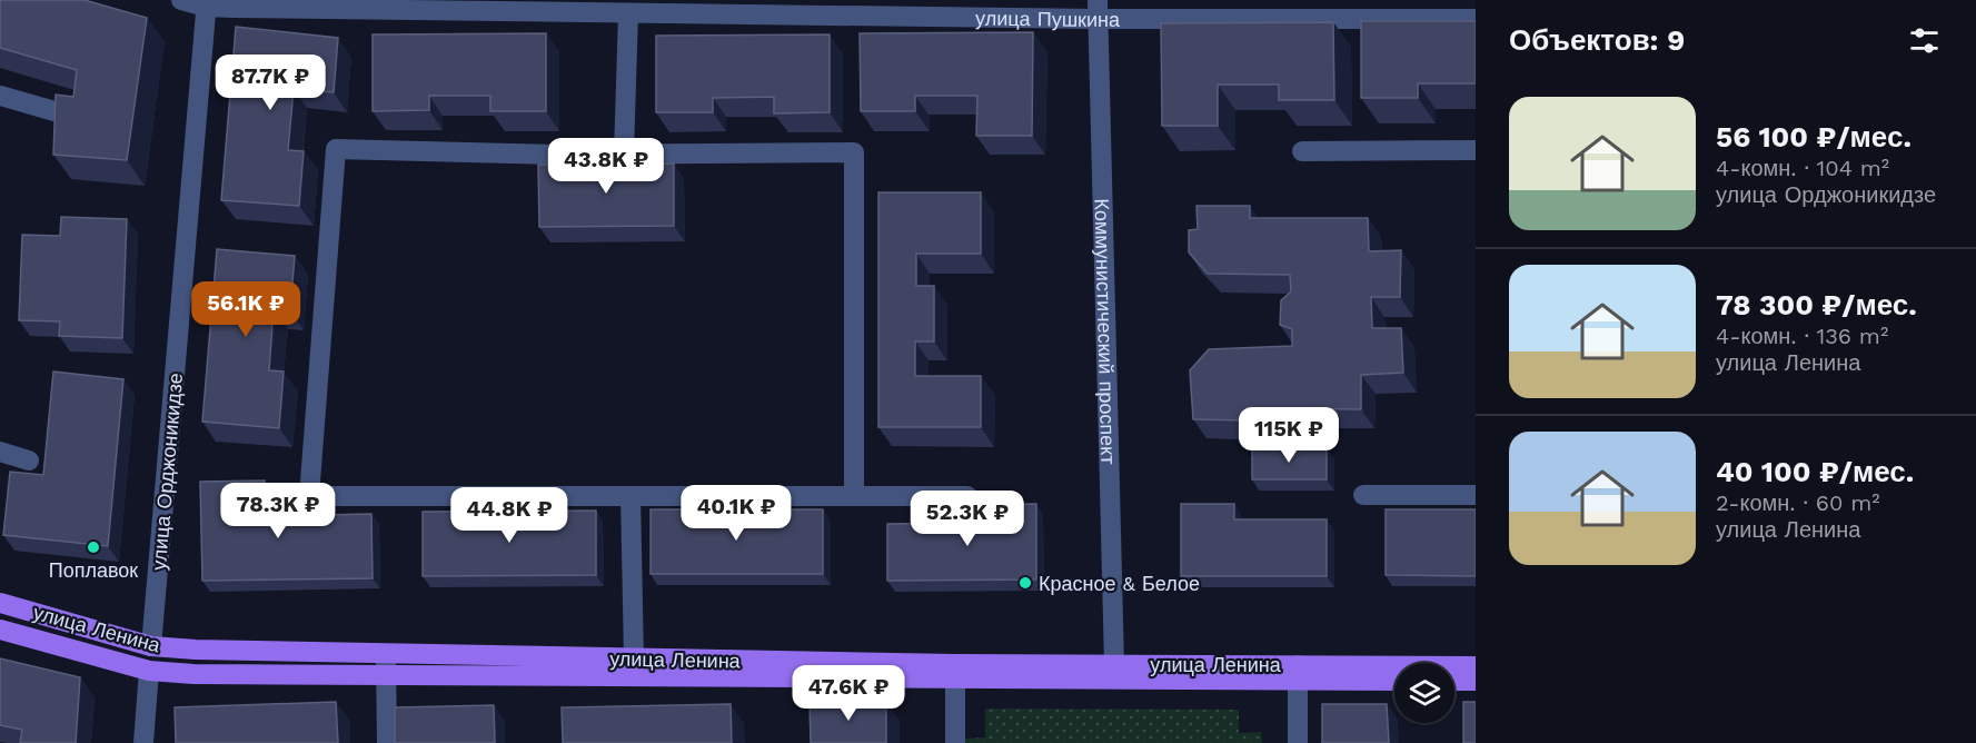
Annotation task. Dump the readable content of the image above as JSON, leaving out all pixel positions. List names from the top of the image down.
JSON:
{
  "streets": {
    "main road": ["улица Орджоникидзе", "улица Ленина"],
    "street": ["улица Пушкина", "Коммунистический проспект"]
  },
  "crossings": [
    ["улица Пушкина", "Коммунистический проспект"],
    ["улица Пушкина", "улица Орджоникидзе"],
    ["Коммунистический проспект", "улица Ленина"],
    ["улица Орджоникидзе", "улица Ленина"]
  ],
  "places": ["Поплавок", "Красное & Белое"],
  "page": {
    "heading": "Объектов: 9",
    "price": [
      "87.7K ₽",
      "43.8K ₽",
      "56.1K ₽",
      "115K ₽",
      "78.3K ₽",
      "40.1K ₽",
      "44.8K ₽",
      "52.3K ₽",
      "47.6K ₽"
    ],
    "list": [
      {
        "name": "56 100 ₽/мес.",
        "note": "4-комн. · 104 m² · улица Орджоникидзе"
      },
      {
        "name": "78 300 ₽/мес.",
        "note": "4-комн. · 136 m² · улица Ленина"
      },
      {
        "name": "40 100 ₽/мес.",
        "note": "2-комн. · 60 m² · улица Ленина"
      }
    ]
  }
}
